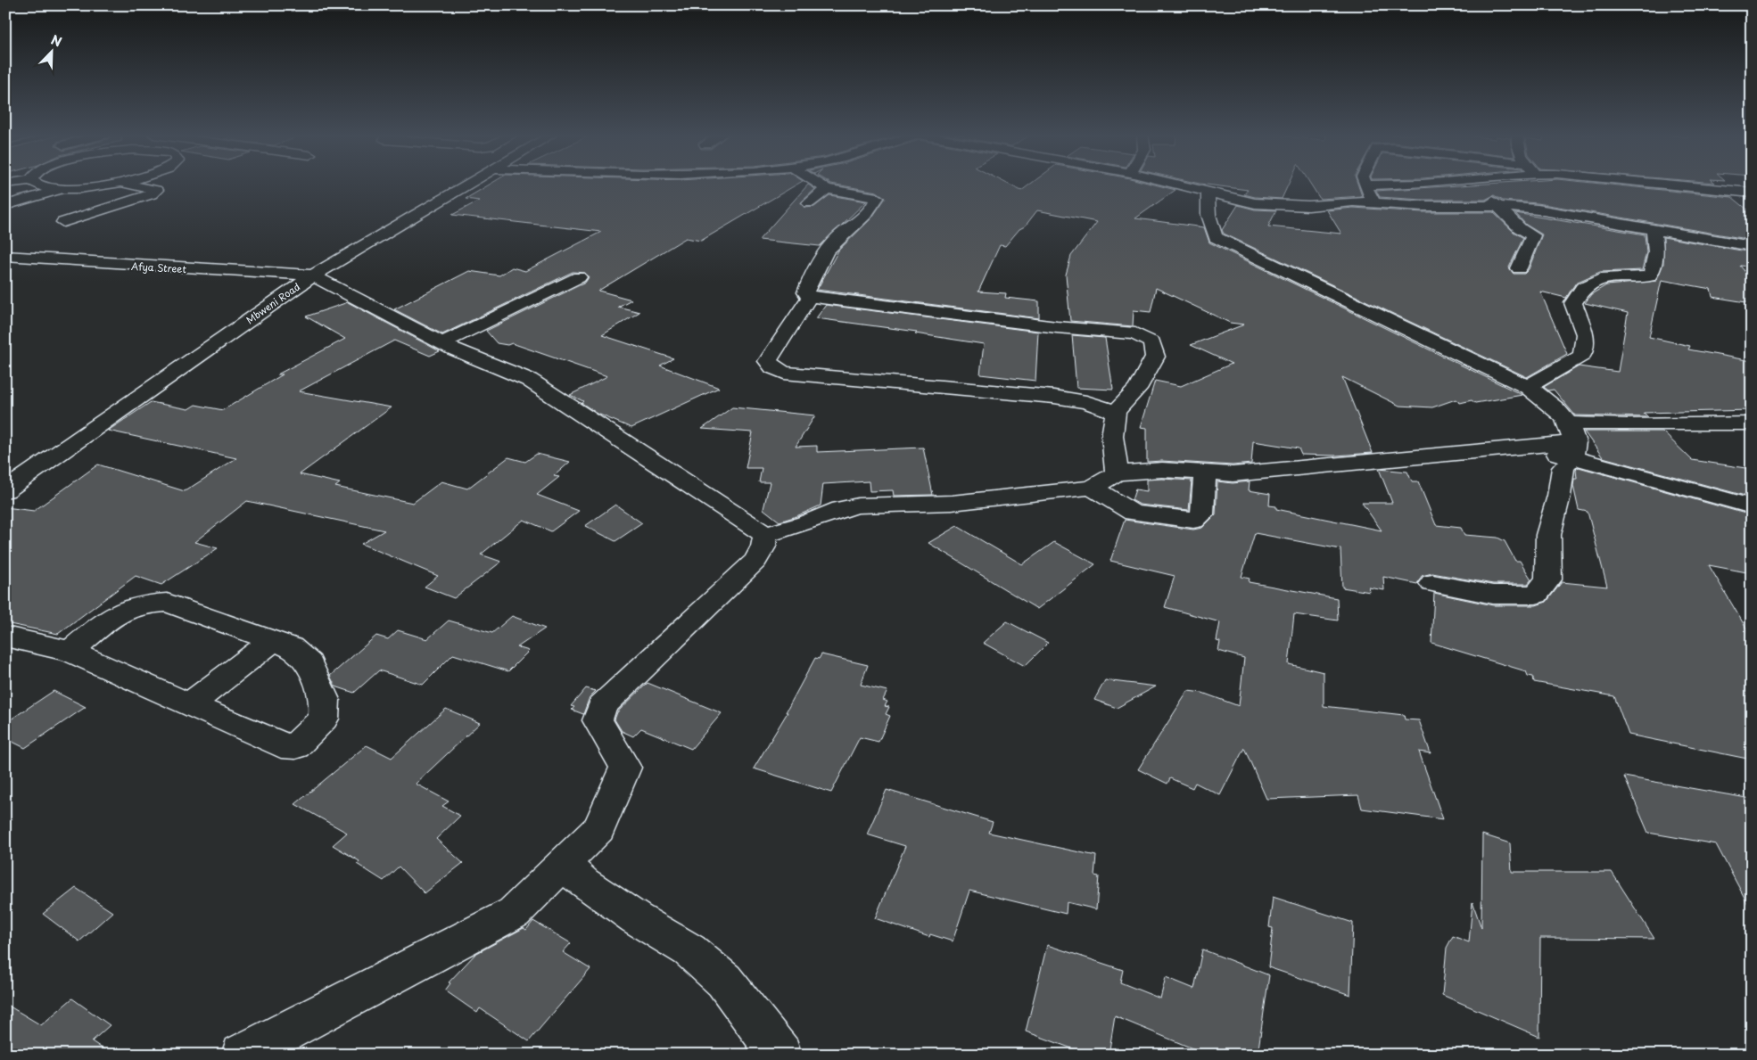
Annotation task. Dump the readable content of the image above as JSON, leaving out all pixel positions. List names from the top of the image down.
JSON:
{
  "streets": {
    "street": ["Afya Street", "Mbweni Road"]
  },
  "crossings": [
    ["Afya Street", "Mbweni Road"]
  ],
  "north": "top right"
}
